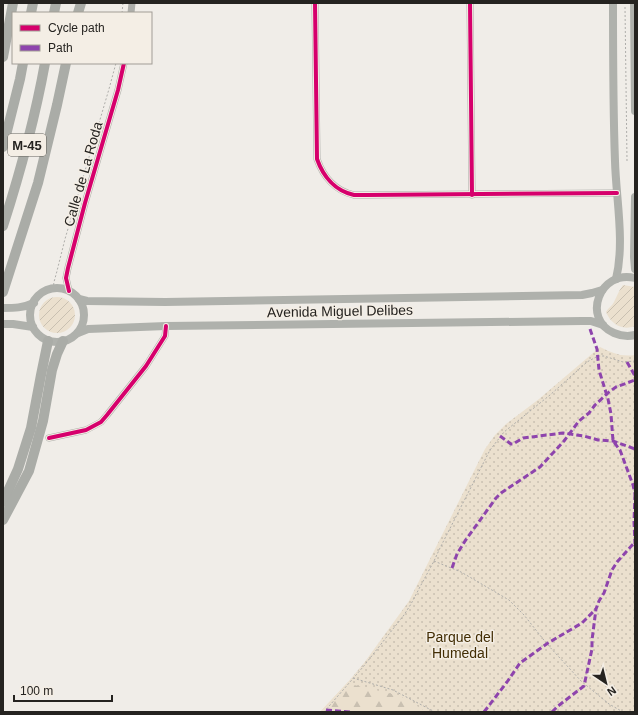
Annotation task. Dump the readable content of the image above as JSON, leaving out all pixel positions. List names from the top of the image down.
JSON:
{
  "streets": {
    "highway": ["M-45"],
    "main road": ["Avenida Miguel Delibes"],
    "street": ["Calle de La Roda"]
  },
  "crossings": [
    ["Calle de La Roda", "Avenida Miguel Delibes"]
  ],
  "parks": ["Parque del Humedal"],
  "legend": ["Cycle path", "Path"],
  "scale_bar": "100 m",
  "north": "bottom right"
}
